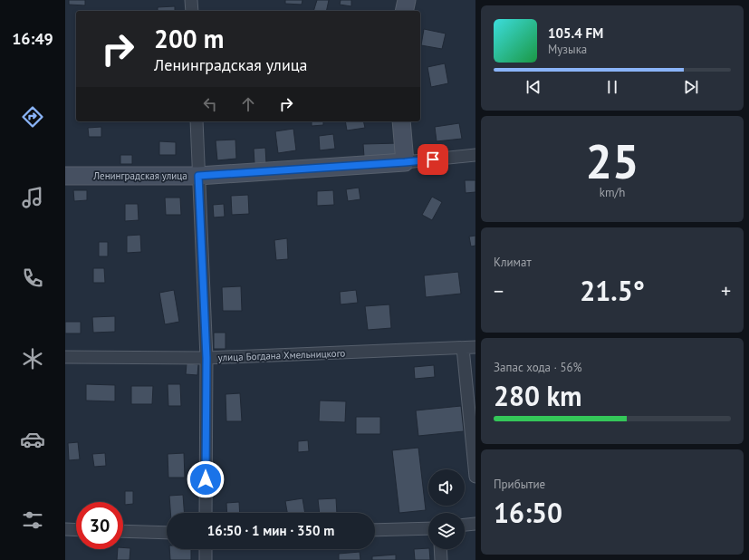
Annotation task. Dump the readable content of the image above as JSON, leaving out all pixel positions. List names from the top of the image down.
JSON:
{
  "streets": {
    "street": ["Ленинградская улица", "улица Богдана Хмельницкого"]
  },
  "page": {
    "tabs": "16:49",
    "turn": ["200 m", "Ленинградская улица"],
    "song": ["105.4 FM", "Музыка"],
    "tile": [
      ["25", "km/h"],
      "Климат",
      ["Запас хода · 56%", "280 km"],
      ["Прибытие", "16:50"]
    ],
    "heat": ["−", "21.5°", "+"],
    "limit": "30",
    "trip": "16:50 · 1 мин · 350 m"
  }
}
